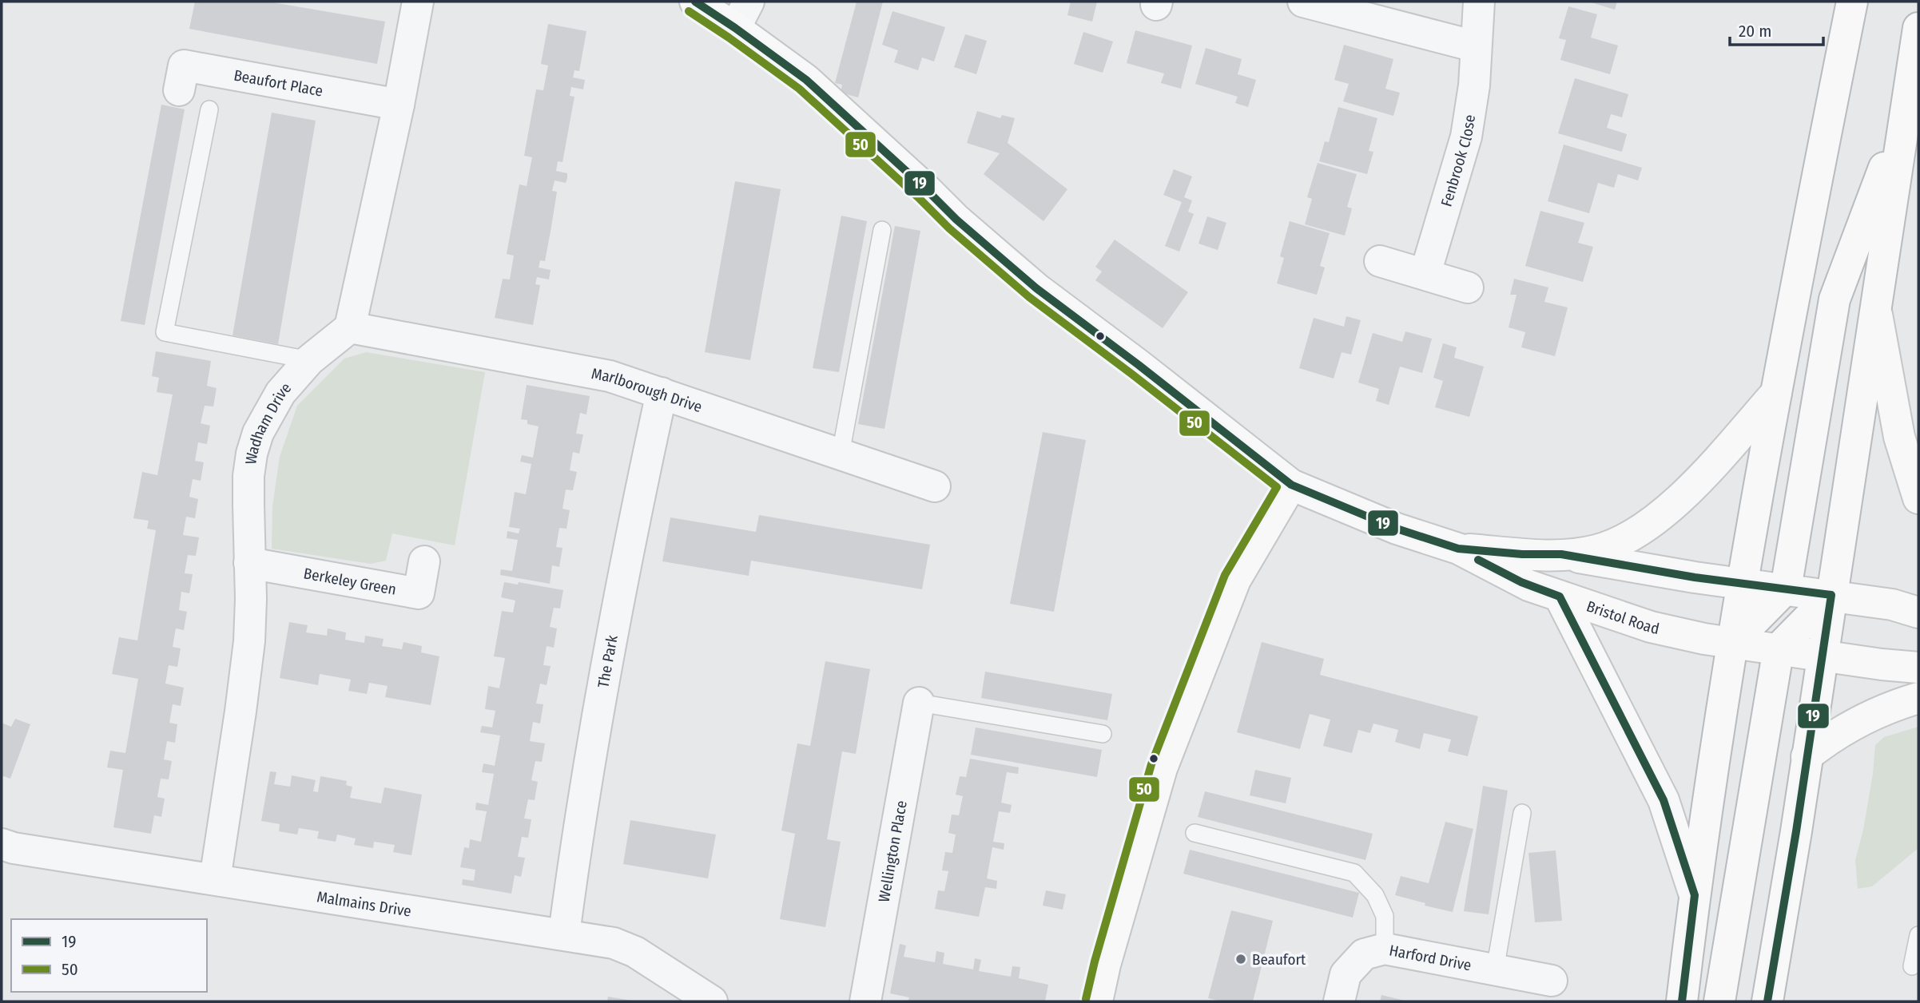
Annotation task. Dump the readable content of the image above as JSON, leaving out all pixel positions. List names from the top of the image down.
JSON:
{
  "streets": {
    "main road": ["Bristol Road"],
    "street": [
      "Beaufort Place",
      "Fenbrook Close",
      "Marlborough Drive",
      "Wadham Drive",
      "Berkeley Green",
      "The Park",
      "Wellington Place",
      "Malmains Drive",
      "Harford Drive"
    ]
  },
  "crossings": [
    ["Marlborough Drive", "Wadham Drive"],
    ["Marlborough Drive", "The Park"],
    ["Wadham Drive", "Berkeley Green"],
    ["Wadham Drive", "Malmains Drive"],
    ["The Park", "Malmains Drive"]
  ],
  "places": ["Beaufort"],
  "lines": ["transit line 19", "transit line 50"],
  "legend": ["19", "50"],
  "scale_bar": "20 m"
}
